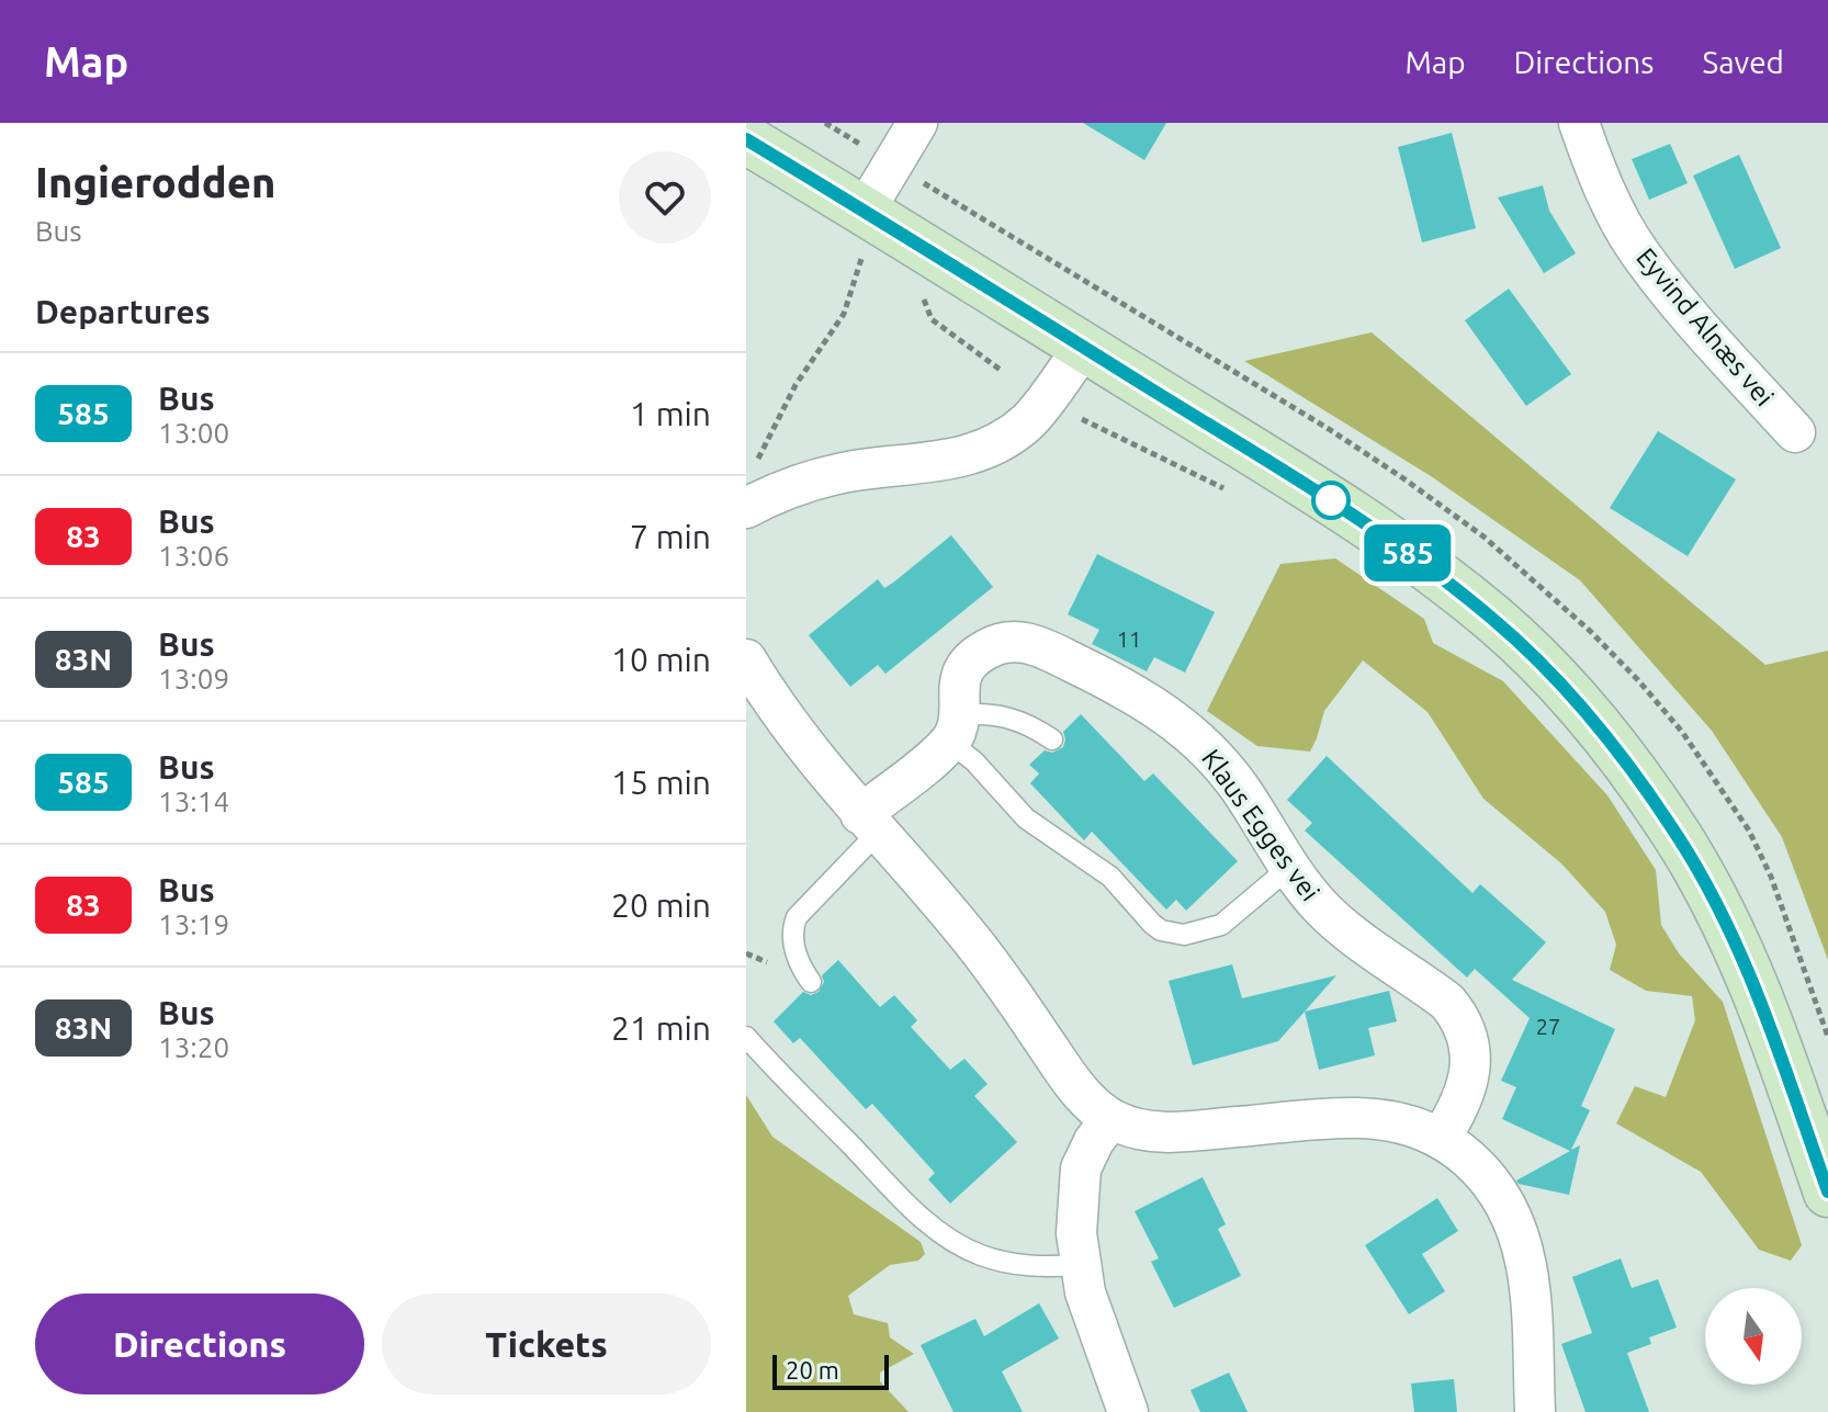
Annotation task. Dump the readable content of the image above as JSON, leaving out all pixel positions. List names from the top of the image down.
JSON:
{
  "streets": {
    "street": ["Eyvind Alnæs vei", "Klaus Egges vei"]
  },
  "lines": ["bus line 585"],
  "house_numbers": ["11", "27"],
  "scale_bar": "20 m",
  "north": "bottom",
  "page": {
    "header": "Map",
    "nav": ["Map", "Directions", "Saved"],
    "heading": [
      ["Ingierodden", "Bus"],
      "Departures"
    ],
    "on_map": "585",
    "list": [
      {
        "mark": "585",
        "name": "Bus",
        "note": "13:00",
        "value": "1 min"
      },
      {
        "mark": "83",
        "name": "Bus",
        "note": "13:06",
        "value": "7 min"
      },
      {
        "mark": "83N",
        "name": "Bus",
        "note": "13:09",
        "value": "10 min"
      },
      {
        "mark": "585",
        "name": "Bus",
        "note": "13:14",
        "value": "15 min"
      },
      {
        "mark": "83",
        "name": "Bus",
        "note": "13:19",
        "value": "20 min"
      },
      {
        "mark": "83N",
        "name": "Bus",
        "note": "13:20",
        "value": "21 min"
      }
    ],
    "buttons": ["Directions", "Tickets"],
    "scale": "20 m"
  }
}
